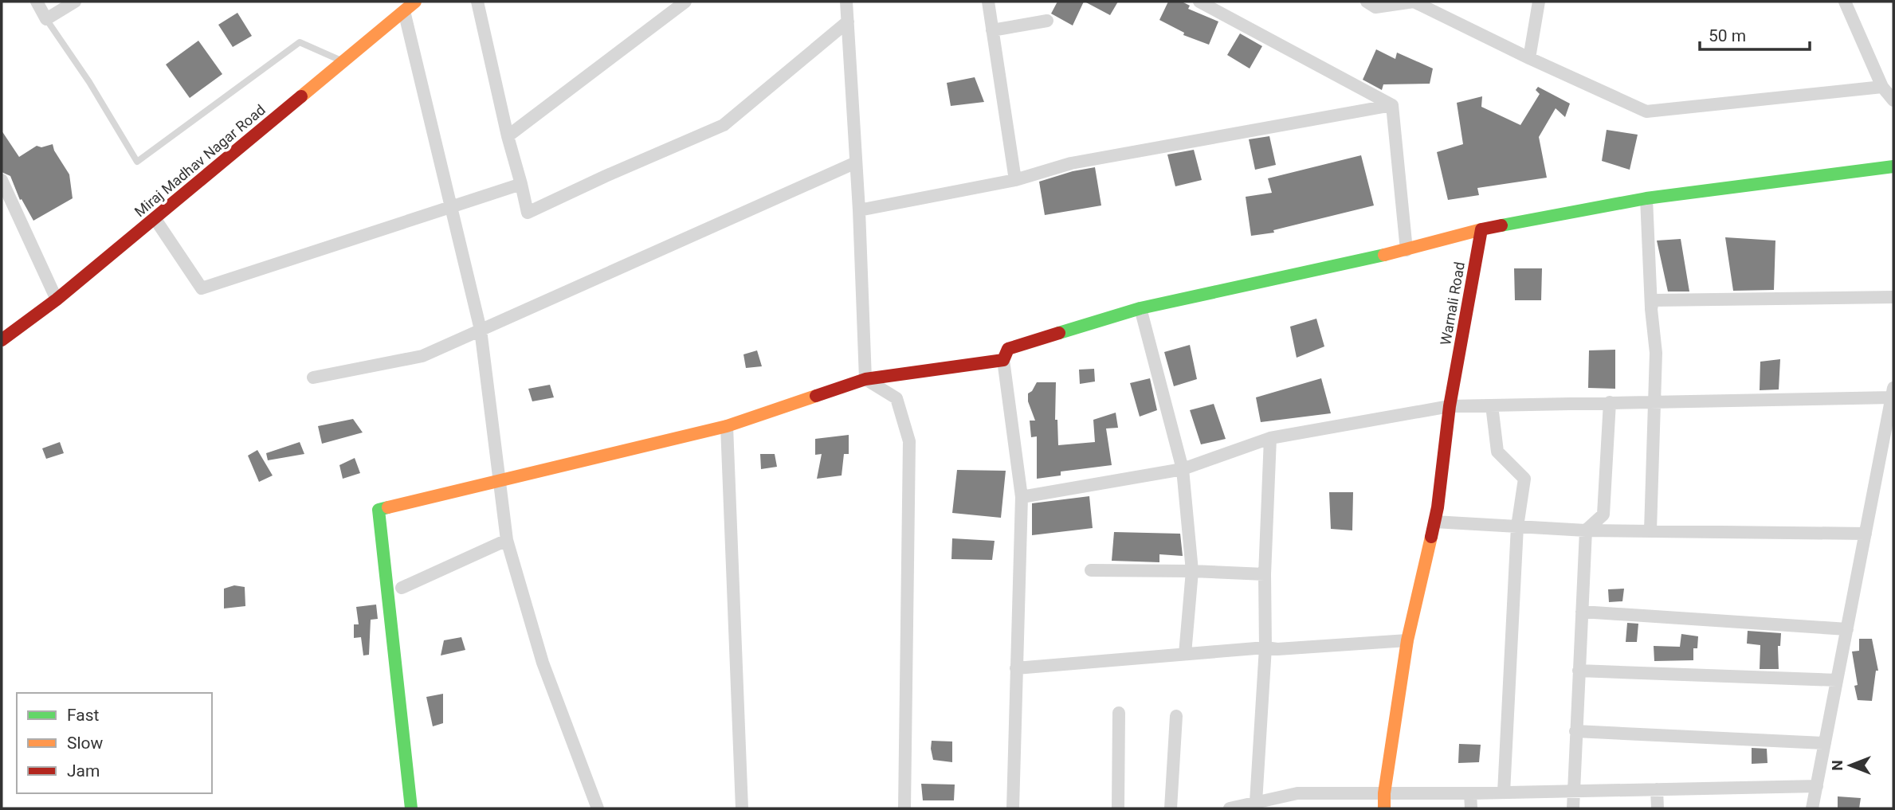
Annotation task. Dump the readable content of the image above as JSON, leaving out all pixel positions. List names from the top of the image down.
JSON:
{
  "streets": {
    "street": ["Miraj Madhav Nagar Road", "Warnali Road"]
  },
  "legend": ["Fast", "Slow", "Jam"],
  "scale_bar": "50 m",
  "north": "left"
}
